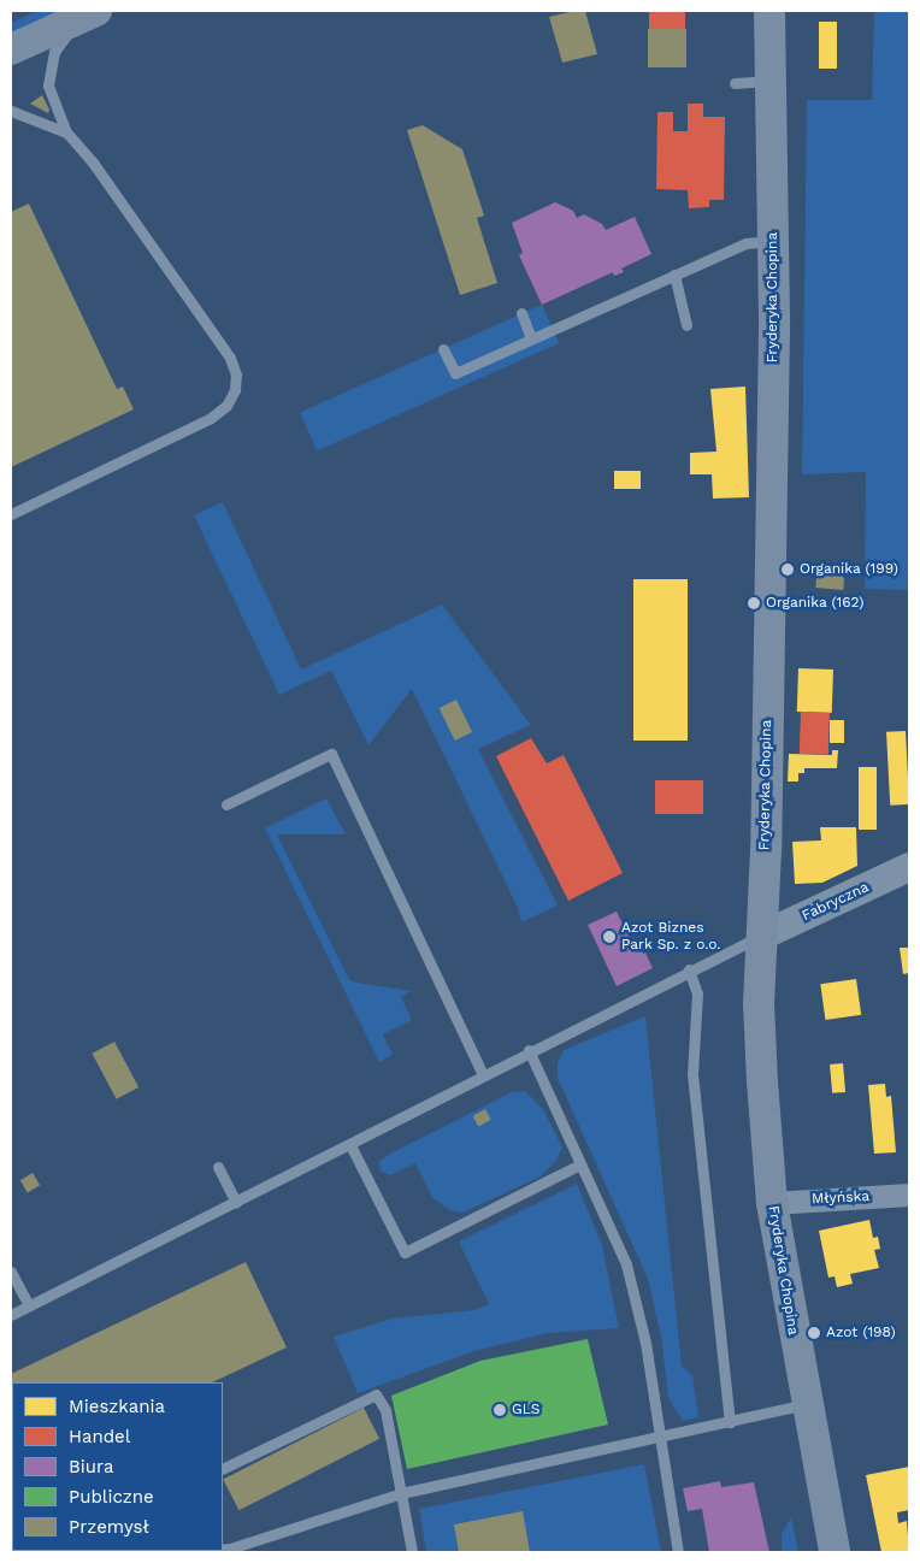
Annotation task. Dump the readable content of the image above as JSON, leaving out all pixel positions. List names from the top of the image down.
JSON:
{
  "streets": {
    "main road": ["Fryderyka Chopina"],
    "street": ["Fabryczna", "Młyńska"]
  },
  "crossings": [
    ["Fryderyka Chopina", "Fabryczna"],
    ["Fryderyka Chopina", "Młyńska"]
  ],
  "places": [
    "Organika (199)",
    "Organika (162)",
    "Azot Biznes Park Sp. z o.o.",
    "Azot (198)",
    "GLS"
  ],
  "legend": [
    "Mieszkania",
    "Handel",
    "Biura",
    "Publiczne",
    "Przemysł"
  ]
}
